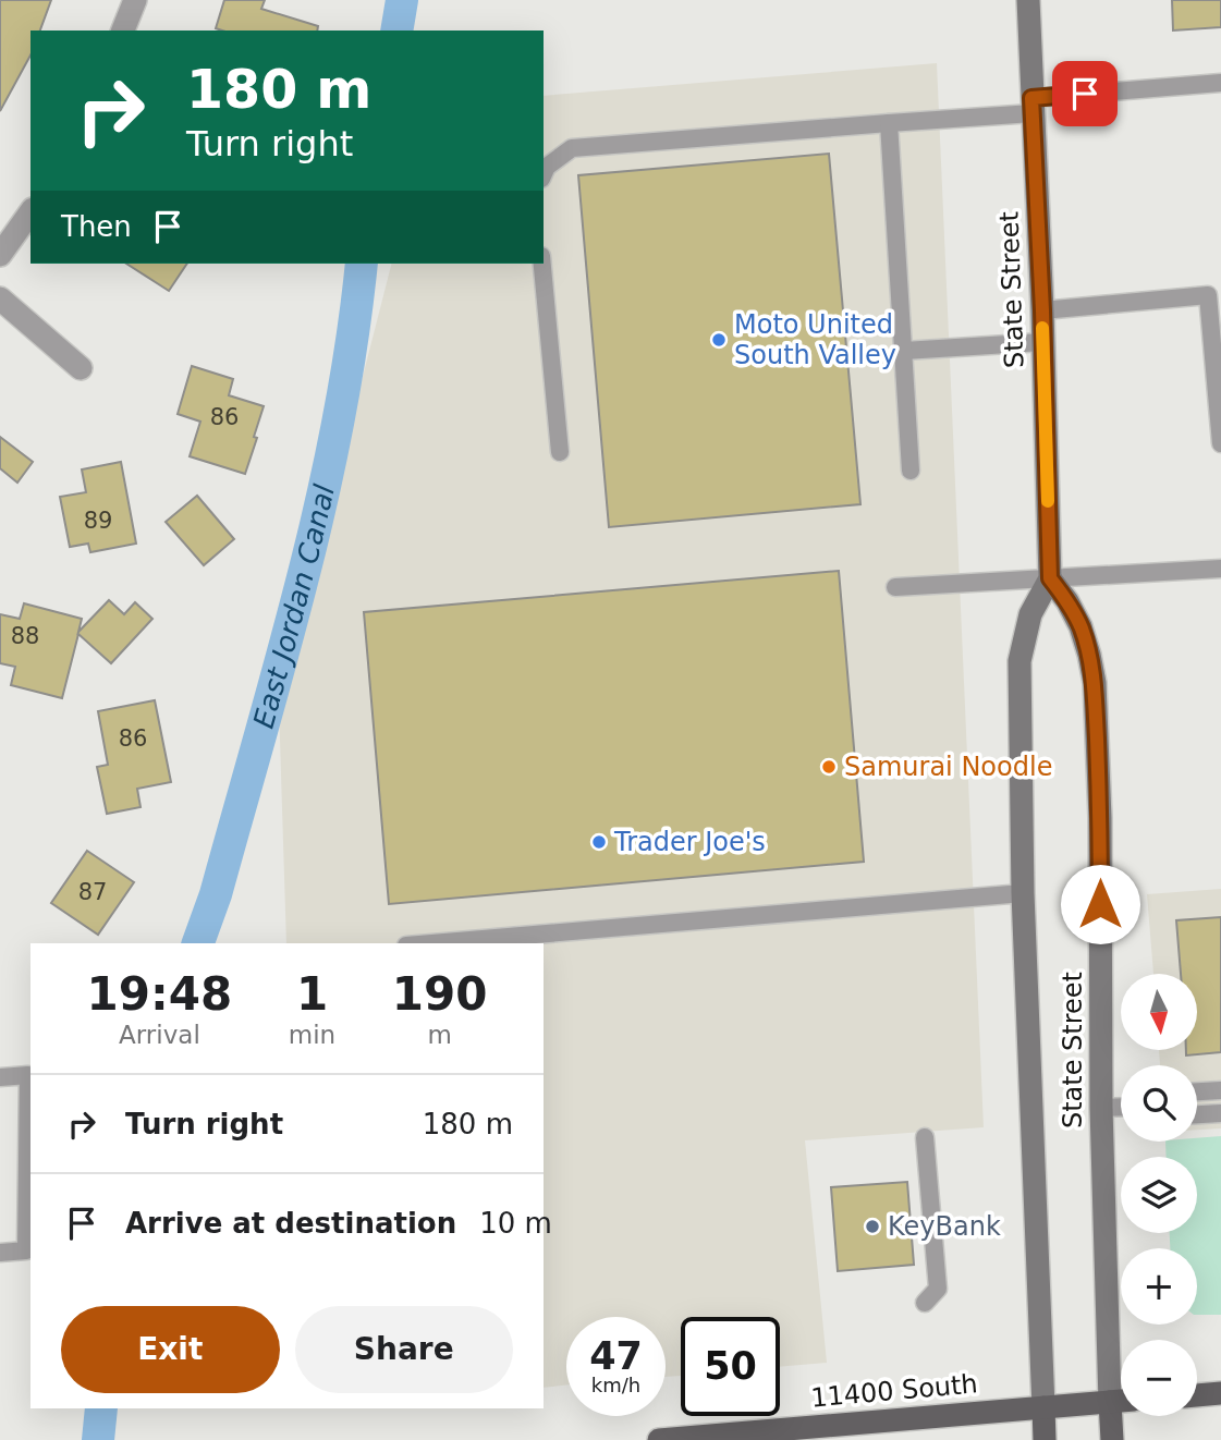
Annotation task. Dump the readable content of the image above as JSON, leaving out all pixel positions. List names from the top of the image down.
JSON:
{
  "streets": {
    "main road": ["State Street", "11400 South"]
  },
  "crossings": [
    ["State Street", "11400 South"]
  ],
  "water": ["East Jordan Canal"],
  "places": [
    "Moto United South Valley",
    "Samurai Noodle",
    "Trader Joe's",
    "KeyBank"
  ],
  "house_numbers": [
    "86",
    "89",
    "88",
    "86",
    "87"
  ],
  "north": "bottom",
  "page": {
    "turn": ["180 m", "Turn right"],
    "then": "Then",
    "eta": [
      "19:48",
      "Arrival",
      "1",
      "min",
      "190",
      "m"
    ],
    "map_buttons": ["+", "−"],
    "list": [
      {
        "name": "Turn right",
        "value": "180 m"
      },
      {
        "name": "Arrive at destination",
        "value": "10 m"
      }
    ],
    "buttons": ["Exit", "Share"],
    "speed": "47 km/h",
    "limit": "50"
  }
}
